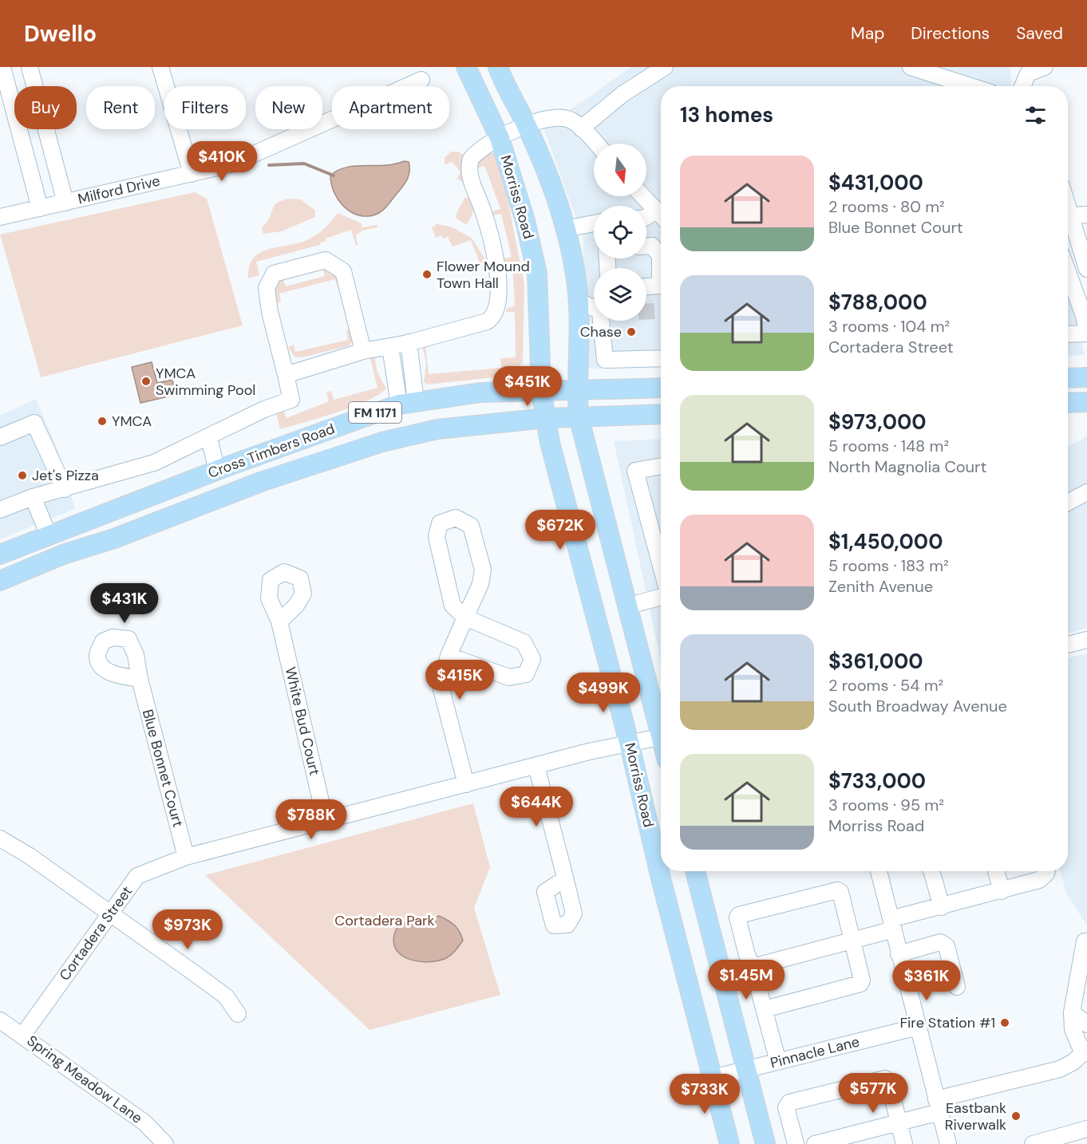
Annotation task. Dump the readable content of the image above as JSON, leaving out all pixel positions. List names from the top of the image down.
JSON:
{
  "streets": {
    "main road": ["Morriss Road", "FM 1171", "Cross Timbers Road"],
    "street": [
      "Milford Drive",
      "White Bud Court",
      "Blue Bonnet Court",
      "Cortadera Street",
      "Pinnacle Lane",
      "Spring Meadow Lane"
    ]
  },
  "crossings": [
    ["Morriss Road", "Cross Timbers Road"],
    ["Morriss Road", "Cortadera Street"],
    ["Morriss Road", "Pinnacle Lane"],
    ["White Bud Court", "Cortadera Street"],
    ["Blue Bonnet Court", "Cortadera Street"],
    ["Cortadera Street", "Spring Meadow Lane"]
  ],
  "parks": ["Cortadera Park"],
  "places": [
    "Flower Mound Town Hall",
    "Chase",
    "YMCA Swimming Pool",
    "YMCA",
    "Jet's Pizza",
    "Fire Station #1",
    "Eastbank Riverwalk"
  ],
  "north": "bottom",
  "page": {
    "header": "Dwello",
    "nav": ["Map", "Directions", "Saved"],
    "chip": [
      "Buy",
      "Rent",
      "Filters",
      "New",
      "Apartment"
    ],
    "heading": "13 homes",
    "price": [
      "$410K",
      "$451K",
      "$672K",
      "$431K",
      "$415K",
      "$499K",
      "$644K",
      "$788K",
      "$973K",
      "$1.45M",
      "$361K",
      "$577K",
      "$733K"
    ],
    "list": [
      {
        "name": "$431,000",
        "note": "2 rooms · 80 m² · Blue Bonnet Court"
      },
      {
        "name": "$788,000",
        "note": "3 rooms · 104 m² · Cortadera Street"
      },
      {
        "name": "$973,000",
        "note": "5 rooms · 148 m² · North Magnolia Court"
      },
      {
        "name": "$1,450,000",
        "note": "5 rooms · 183 m² · Zenith Avenue"
      },
      {
        "name": "$361,000",
        "note": "2 rooms · 54 m² · South Broadway Avenue"
      },
      {
        "name": "$733,000",
        "note": "3 rooms · 95 m² · Morriss Road"
      }
    ]
  }
}
